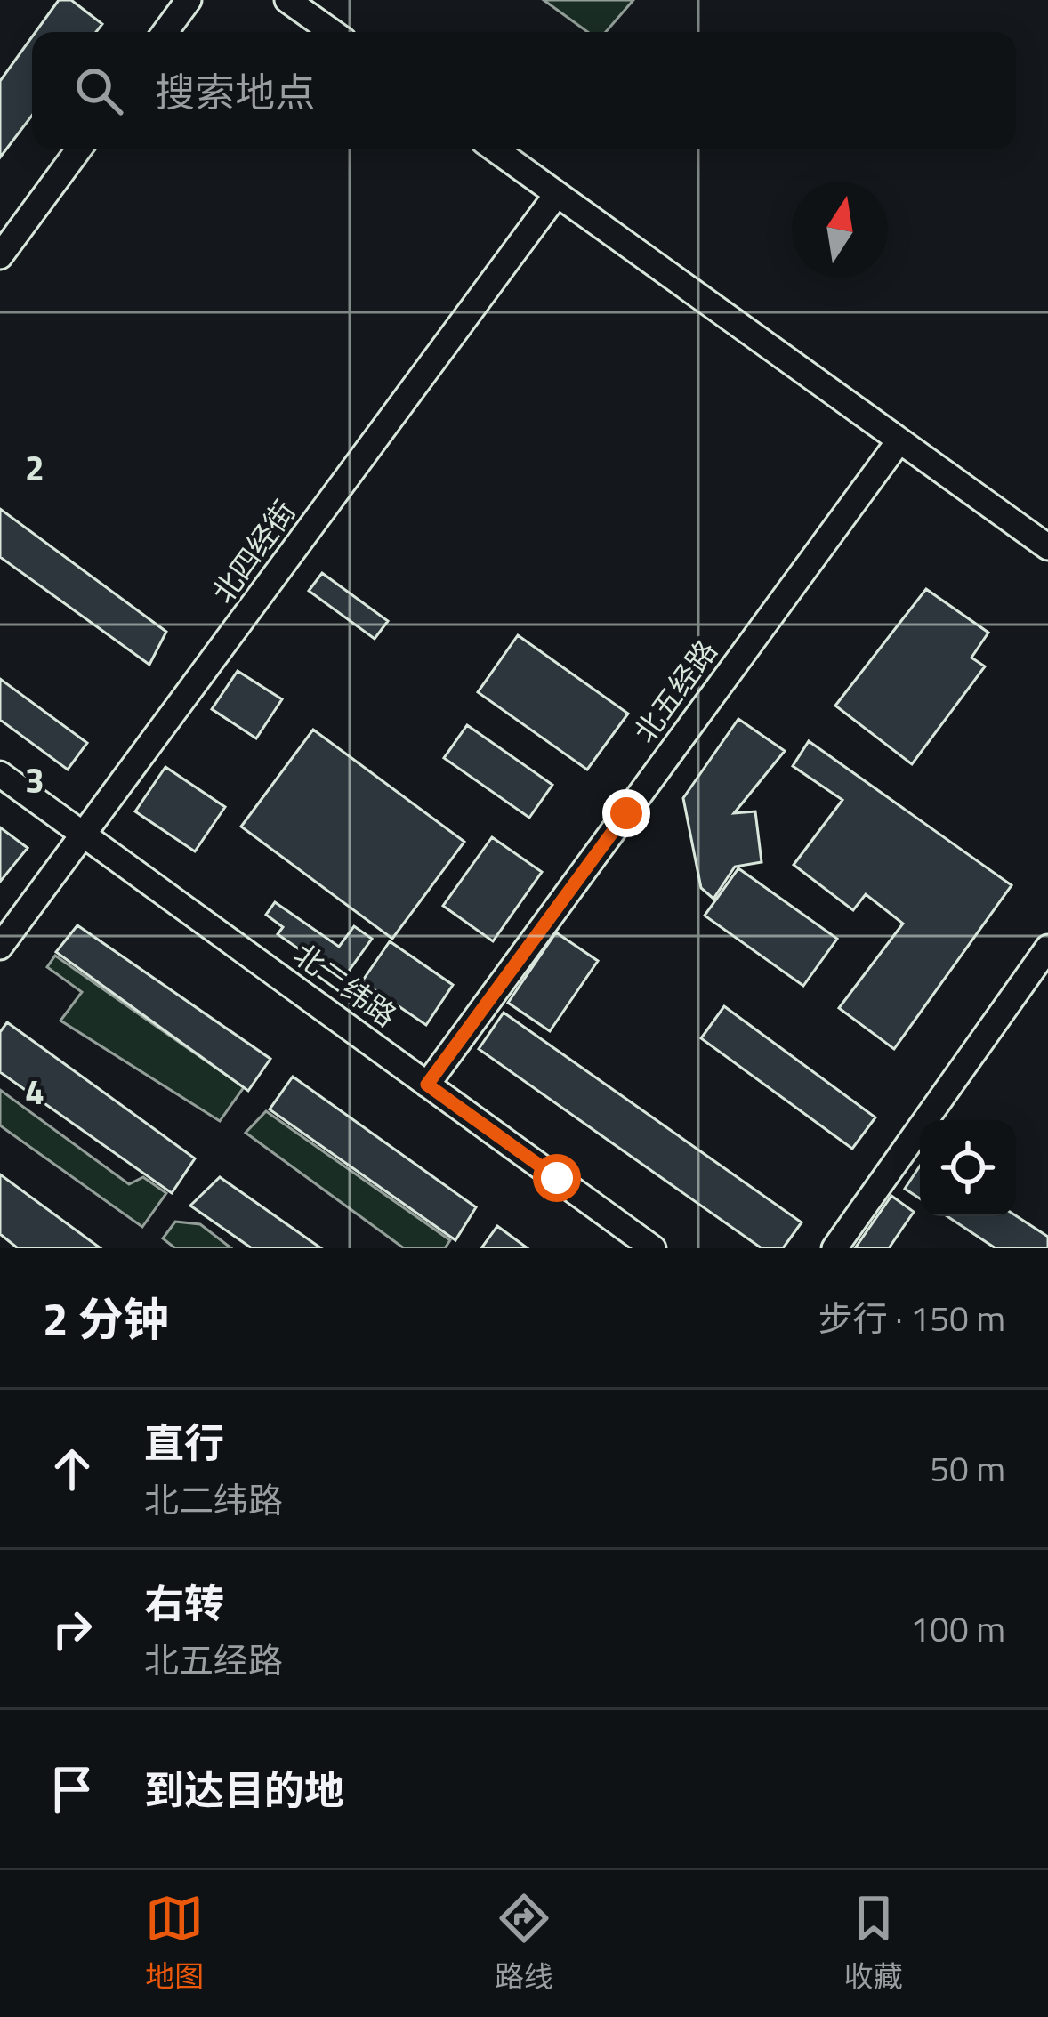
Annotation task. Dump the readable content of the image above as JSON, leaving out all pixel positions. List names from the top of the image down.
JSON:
{
  "streets": {
    "street": ["北四经街", "北五经路", "北二纬路"]
  },
  "crossings": [
    ["北四经街", "北二纬路"],
    ["北五经路", "北二纬路"]
  ],
  "north": "top",
  "page": {
    "search": "搜索地点",
    "heading": ["2 分钟", "步行 · 150 m"],
    "list": [
      ["直行", "北二纬路", "50 m"],
      ["右转", "北五经路", "100 m"],
      "到达目的地"
    ],
    "nav": ["地图", "路线", "收藏"]
  },
  "grid": {
    "rows": ["2", "3", "4"]
  }
}
